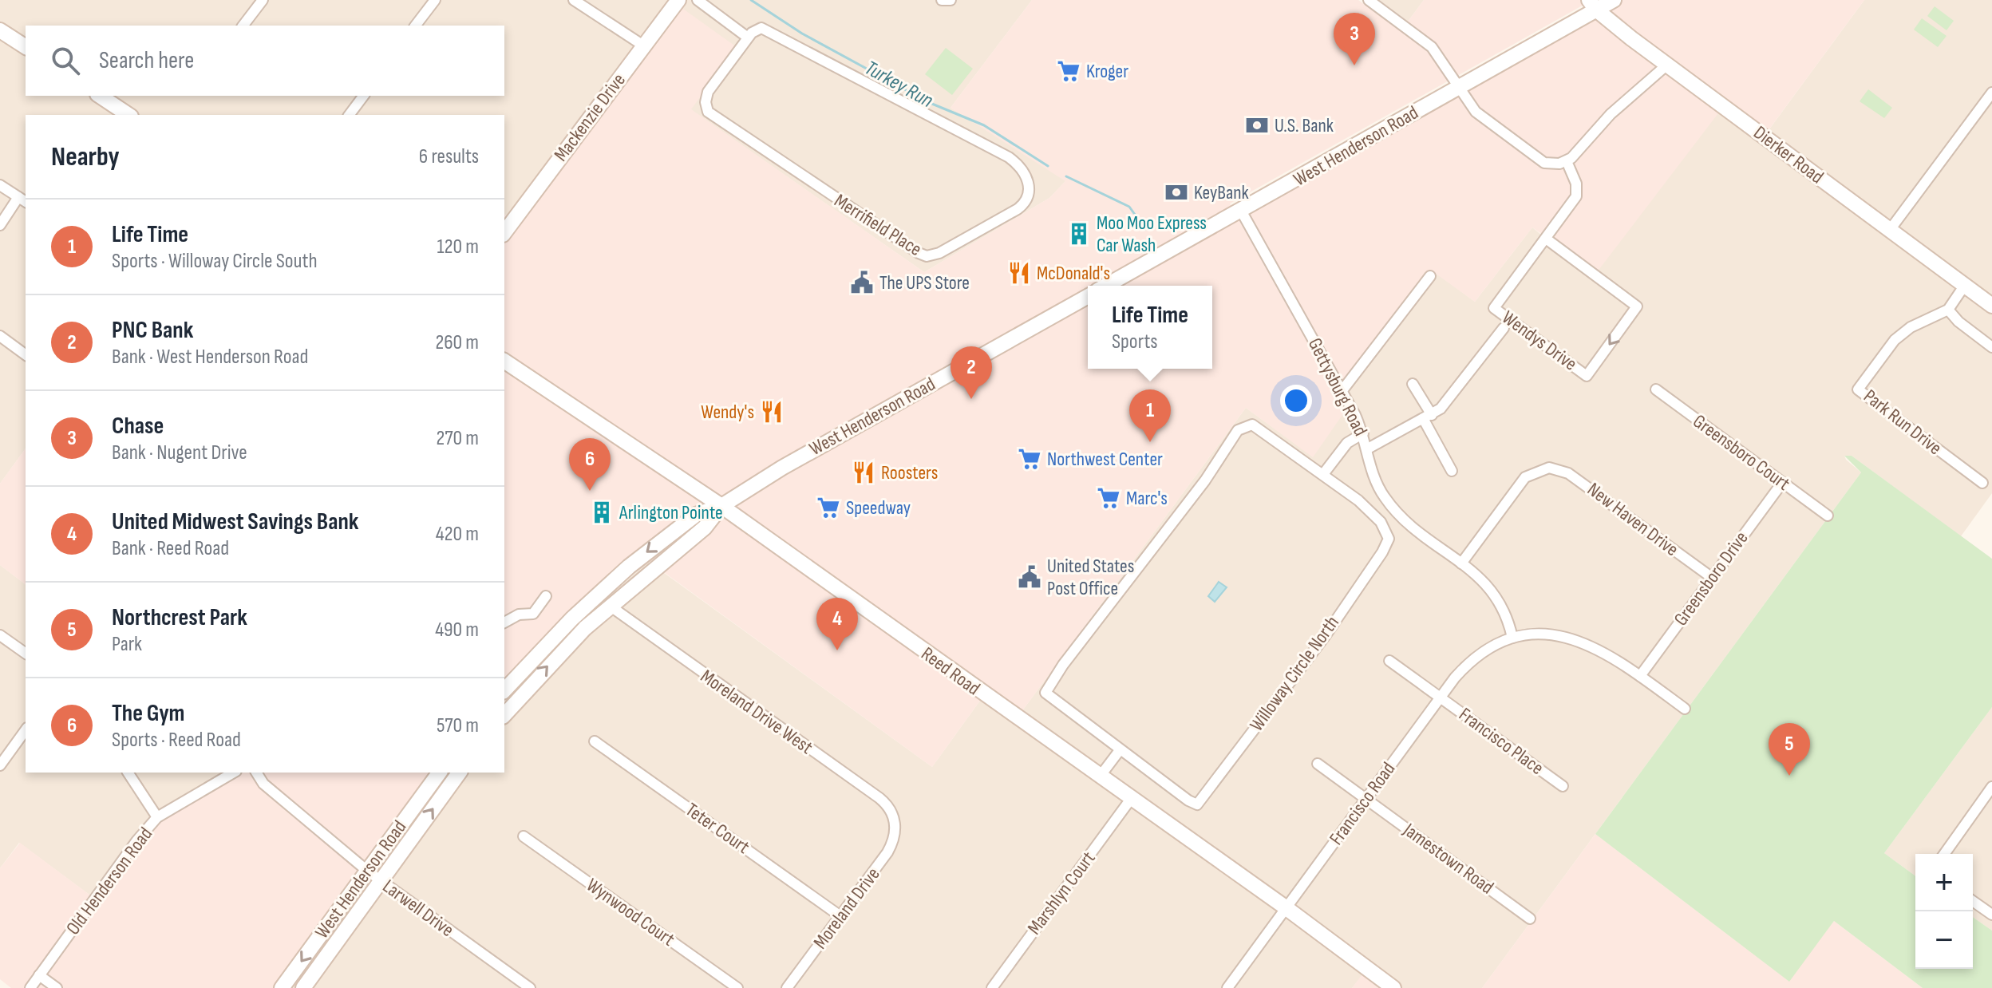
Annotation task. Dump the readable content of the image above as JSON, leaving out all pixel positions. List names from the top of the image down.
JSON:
{
  "streets": {
    "main road": [
      "Mackenzie Drive",
      "West Henderson Road",
      "Dierker Road",
      "Reed Road"
    ],
    "street": [
      "Merrifield Place",
      "Wendys Drive",
      "Gettysburg Road",
      "Park Run Drive",
      "Greensboro Court",
      "New Haven Drive",
      "Greensboro Drive",
      "Willoway Circle North",
      "Moreland Drive West",
      "Francisco Place",
      "Francisco Road",
      "Teter Court",
      "Jamestown Road",
      "Old Henderson Road",
      "Marshlyn Court",
      "Larwell Drive",
      "Moreland Drive",
      "Wynwood Court"
    ]
  },
  "crossings": [
    ["West Henderson Road", "Dierker Road"],
    ["West Henderson Road", "Gettysburg Road"],
    ["West Henderson Road", "Reed Road"],
    ["West Henderson Road", "Moreland Drive West"],
    ["West Henderson Road", "Larwell Drive"],
    ["Gettysburg Road", "New Haven Drive"],
    ["Gettysburg Road", "Francisco Road"],
    ["Greensboro Court", "Greensboro Drive"],
    ["New Haven Drive", "Greensboro Drive"],
    ["Reed Road", "Francisco Road"],
    ["Reed Road", "Marshlyn Court"],
    ["Moreland Drive West", "Moreland Drive"],
    ["Francisco Place", "Francisco Road"],
    ["Francisco Road", "Jamestown Road"],
    ["Teter Court", "Moreland Drive"]
  ],
  "water": ["Turkey Run"],
  "places": {
    "supermarket": [
      "Kroger",
      "Northwest Center",
      "Marc's",
      "Speedway"
    ],
    "bank": ["U.S. Bank", "KeyBank"],
    "building": ["Moo Moo Express Car Wash", "Arlington Pointe"],
    "restaurant": ["McDonald's", "Wendy's", "Roosters"],
    "public building": ["The UPS Store", "United States Post Office"]
  },
  "page": {
    "pins": [
      "3",
      "2",
      "1",
      "6",
      "4",
      "5"
    ],
    "search": "Search here",
    "heading": ["Nearby", "6 results"],
    "list": [
      {
        "mark": "1",
        "name": "Life Time",
        "note": "Sports · Willoway Circle South",
        "value": "120 m"
      },
      {
        "mark": "2",
        "name": "PNC Bank",
        "note": "Bank · West Henderson Road",
        "value": "260 m"
      },
      {
        "mark": "3",
        "name": "Chase",
        "note": "Bank · Nugent Drive",
        "value": "270 m"
      },
      {
        "mark": "4",
        "name": "United Midwest Savings Bank",
        "note": "Bank · Reed Road",
        "value": "420 m"
      },
      {
        "mark": "5",
        "name": "Northcrest Park",
        "note": "Park",
        "value": "490 m"
      },
      {
        "mark": "6",
        "name": "The Gym",
        "note": "Sports · Reed Road",
        "value": "570 m"
      }
    ],
    "popup": ["Life Time", "Sports"],
    "map_buttons": ["+", "−"]
  }
}
